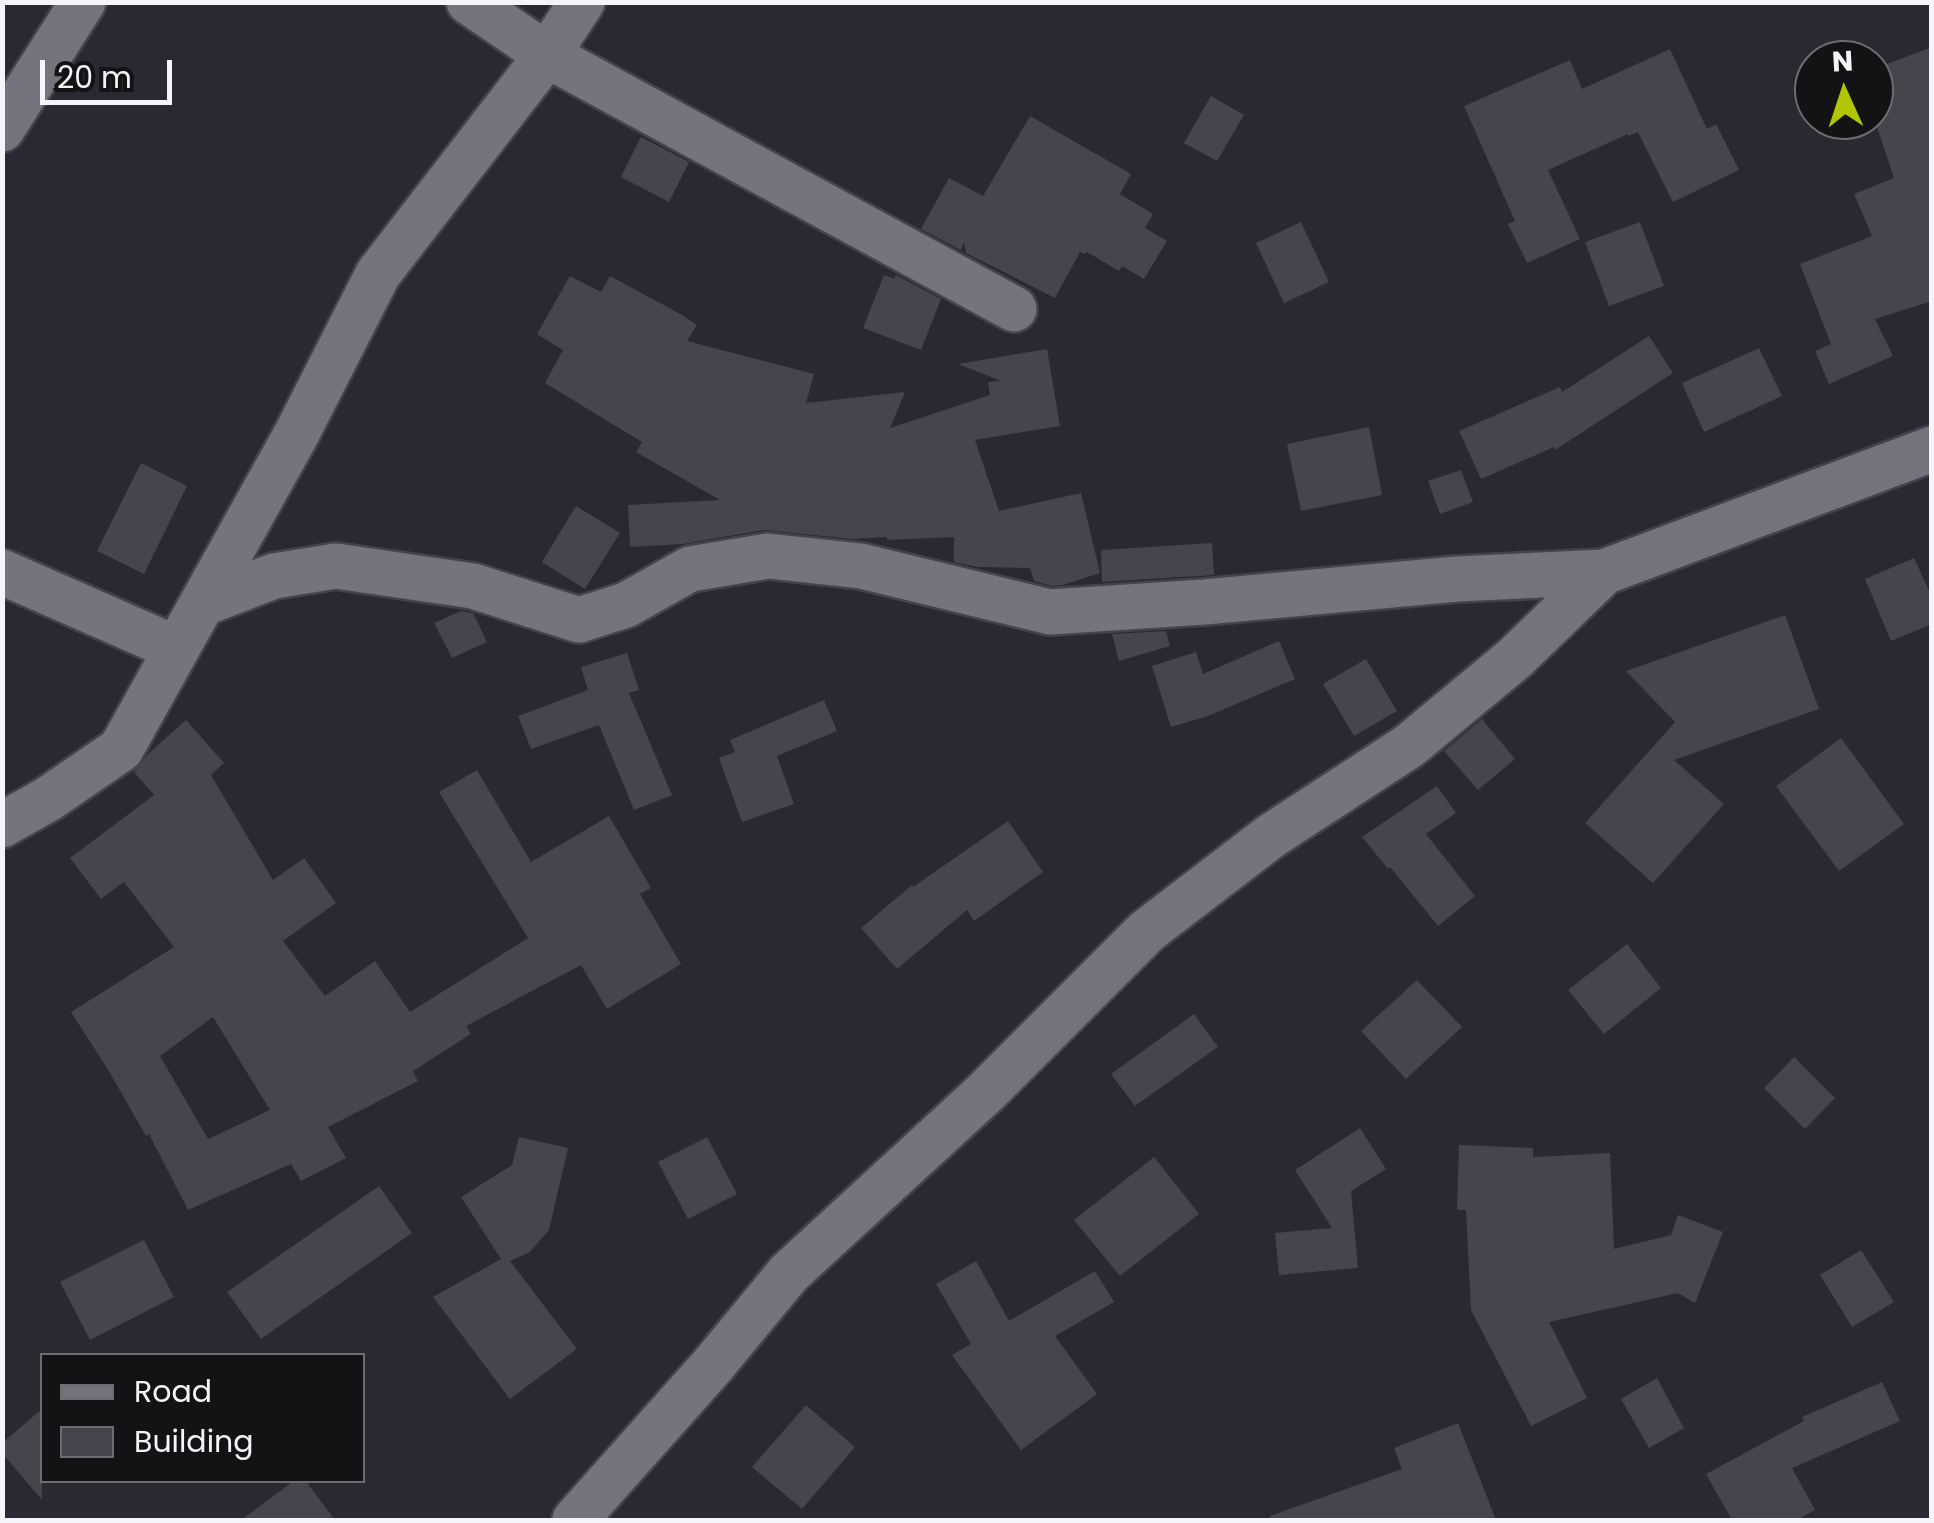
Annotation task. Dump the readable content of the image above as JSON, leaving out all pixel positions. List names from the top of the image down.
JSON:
{
  "legend": ["Road", "Building"],
  "scale_bar": "20 m",
  "north": "top"
}
